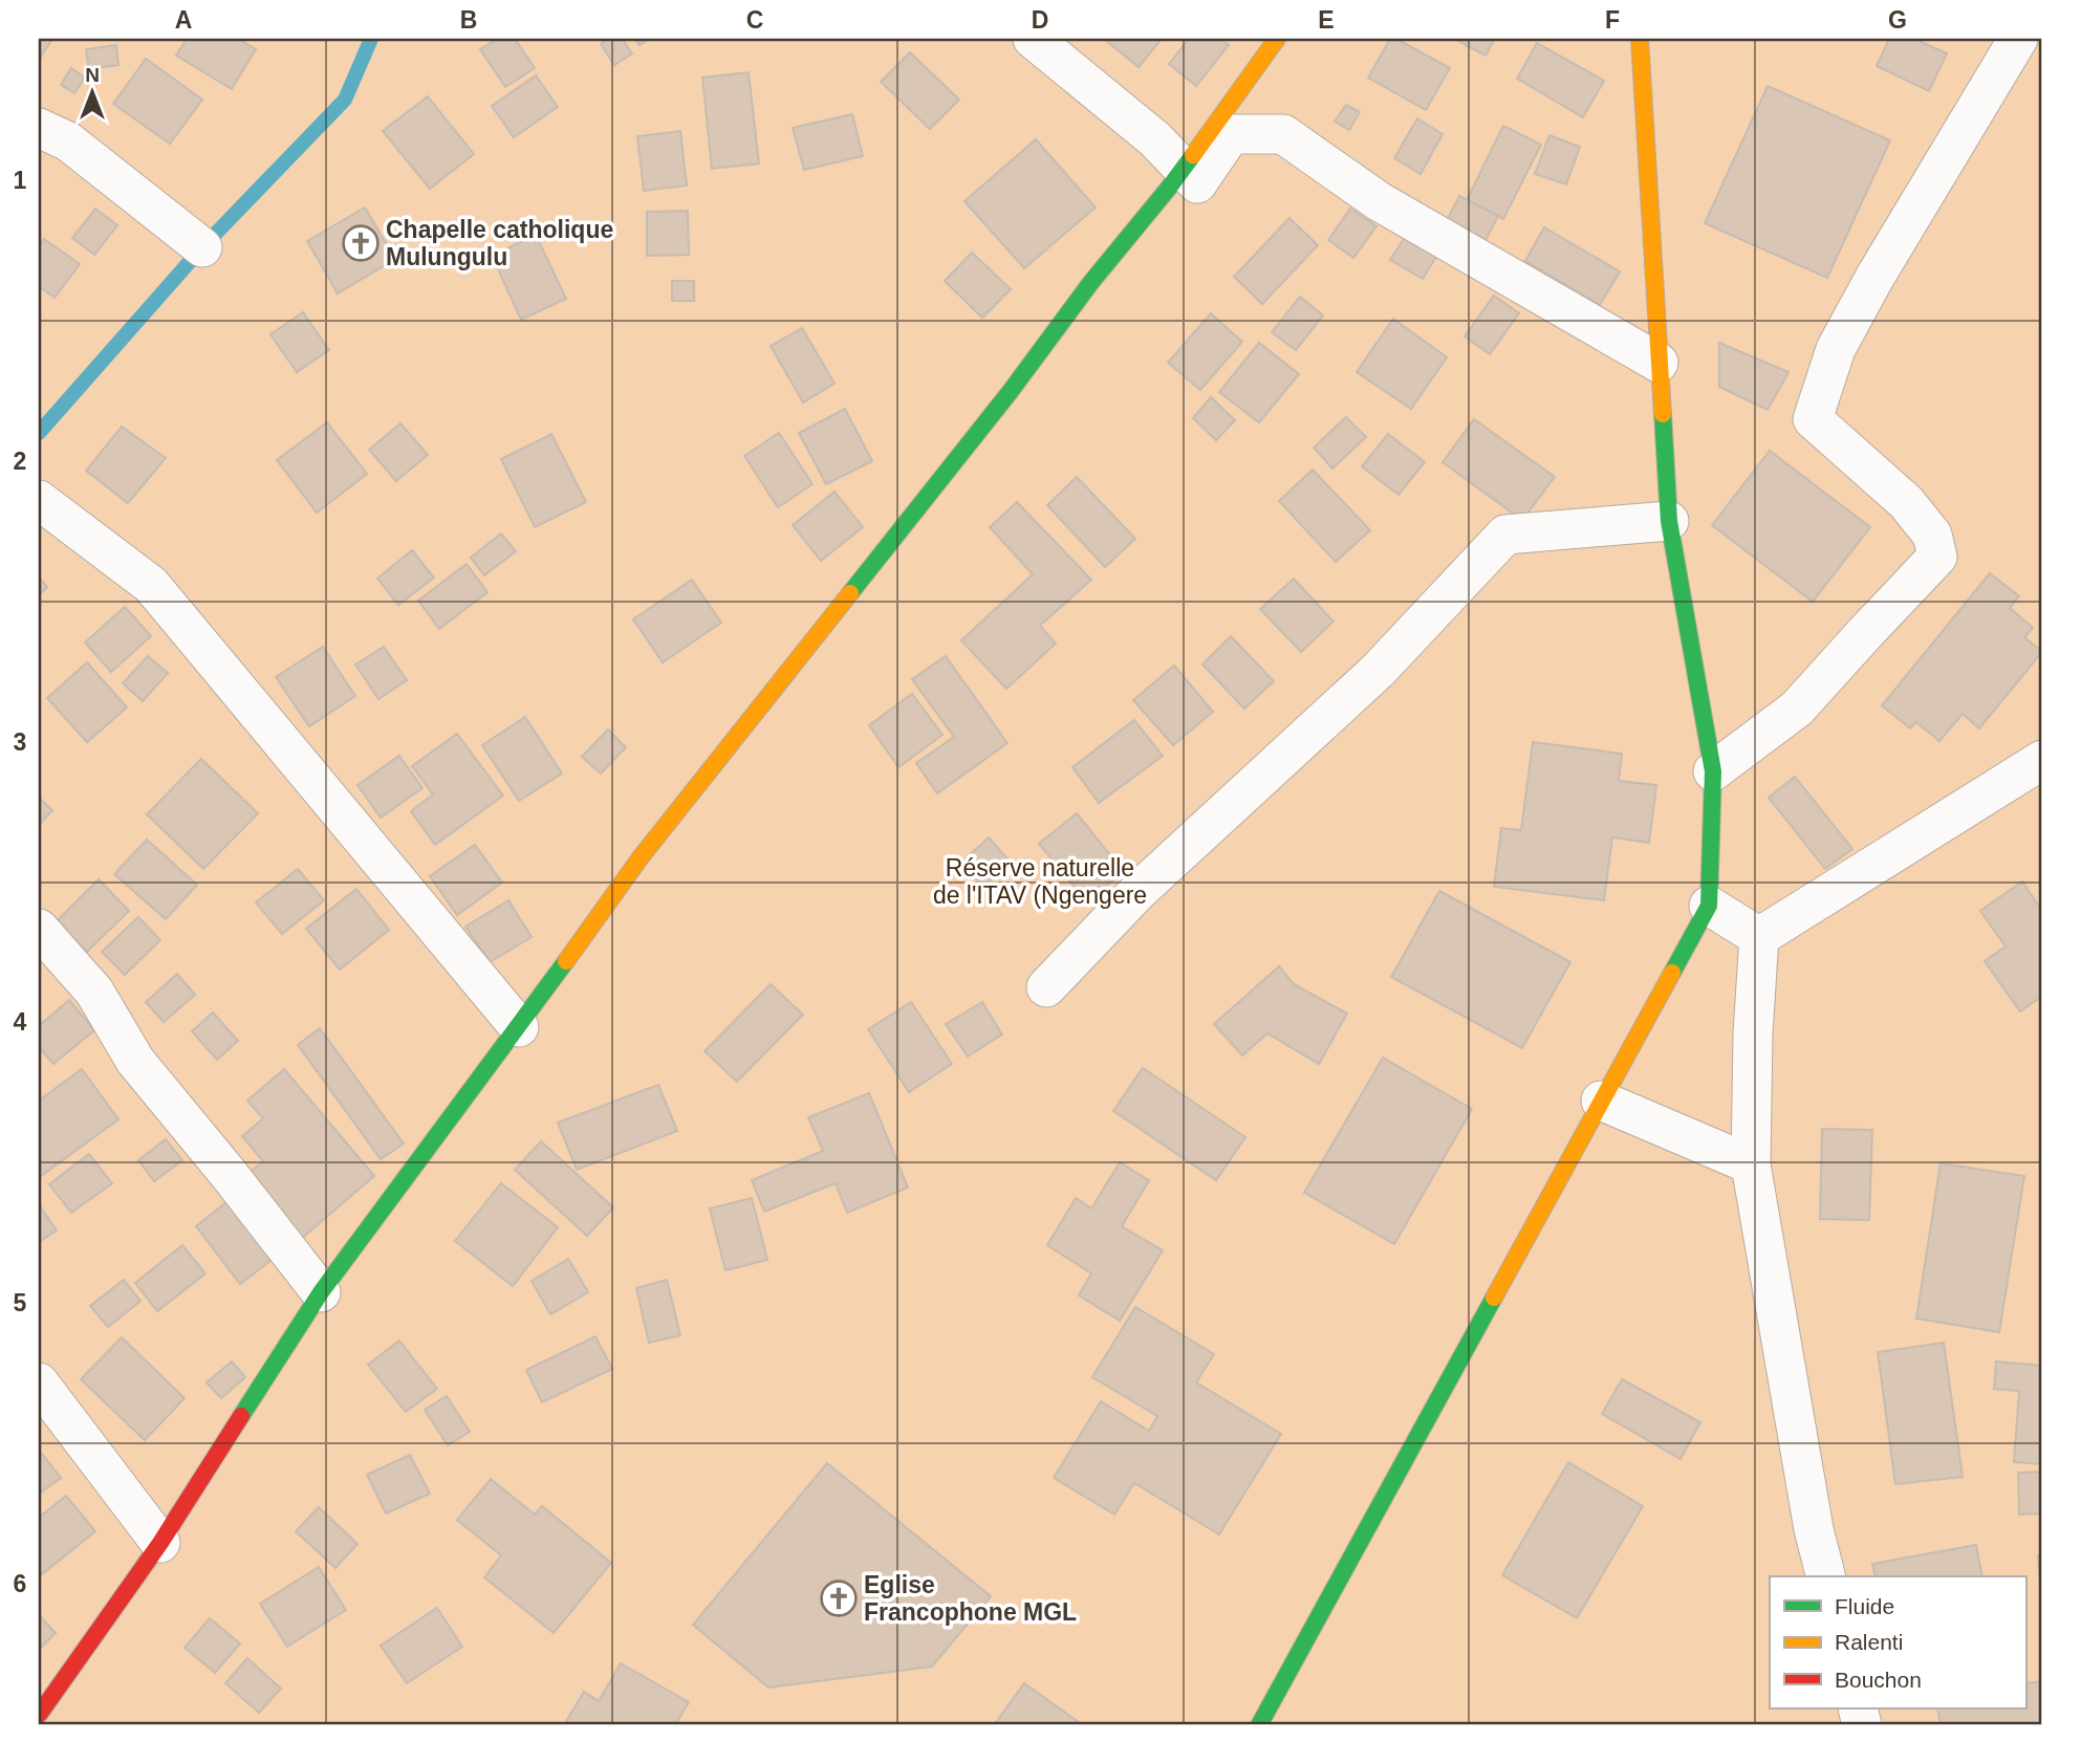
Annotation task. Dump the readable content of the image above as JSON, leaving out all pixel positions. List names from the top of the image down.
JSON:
{
  "parks": ["Réserve naturelle de l'ITAV (Ngengere"],
  "places": {
    "church": ["Chapelle catholique Mulungulu", "Eglise Francophone MGL"]
  },
  "legend": ["Fluide", "Ralenti", "Bouchon"],
  "north": "top",
  "grid": {
    "columns": [
      "A",
      "B",
      "C",
      "D",
      "E",
      "F",
      "G"
    ],
    "rows": [
      "1",
      "2",
      "3",
      "4",
      "5",
      "6"
    ]
  }
}
